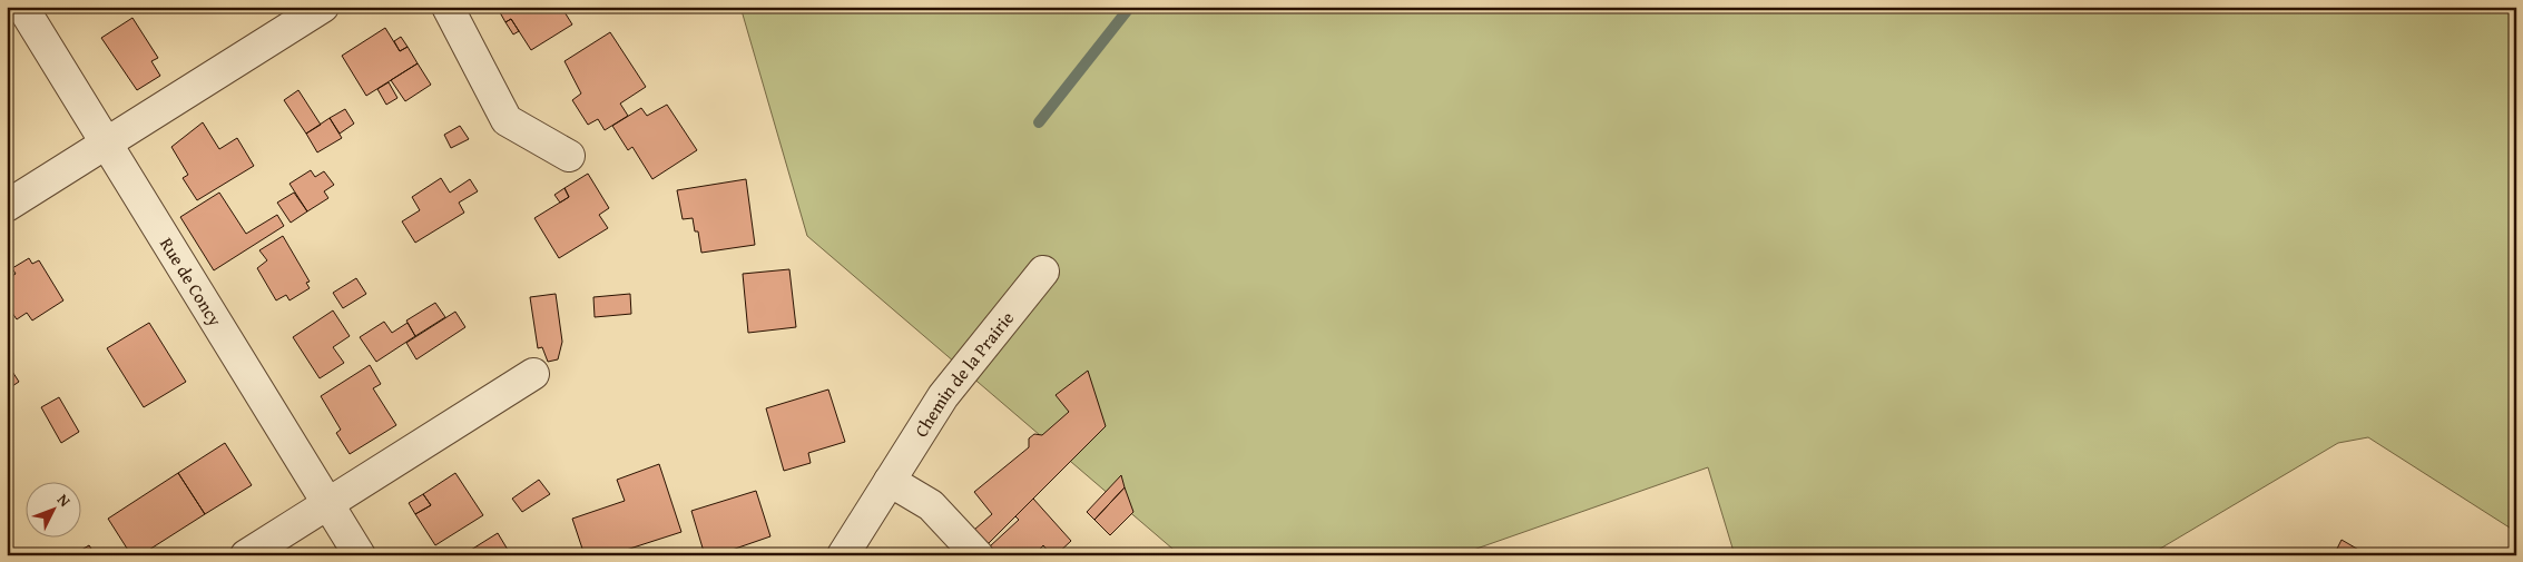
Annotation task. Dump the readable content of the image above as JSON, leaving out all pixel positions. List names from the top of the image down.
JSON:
{
  "streets": {
    "street": ["Rue de Concy", "Chemin de la Prairie"]
  },
  "north": "top right"
}
